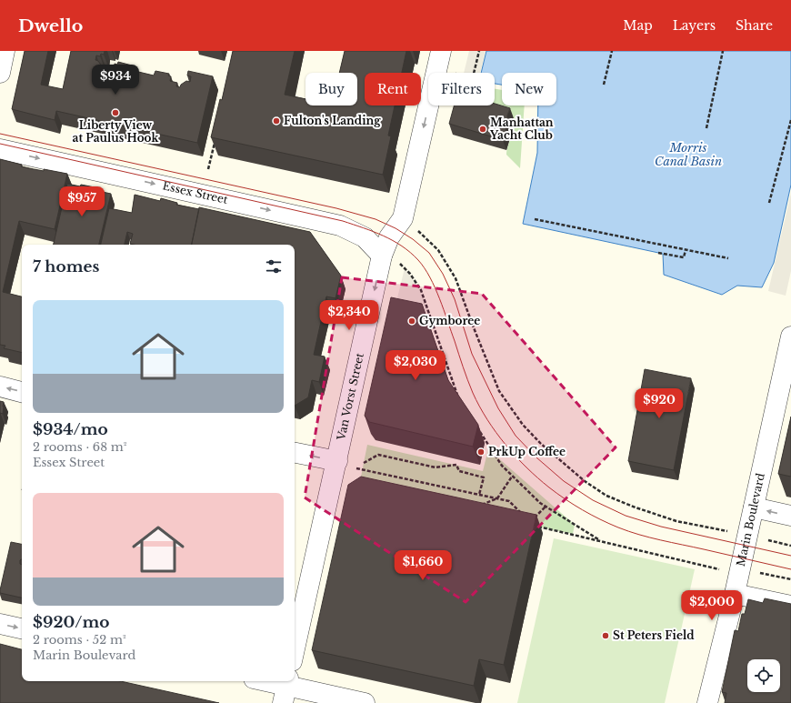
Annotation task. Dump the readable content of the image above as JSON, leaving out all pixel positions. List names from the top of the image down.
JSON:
{
  "streets": {
    "street": ["Essex Street", "Van Vorst Street", "Marin Boulevard"]
  },
  "crossings": [
    ["Essex Street", "Van Vorst Street"]
  ],
  "one_way": ["Essex Street", "Van Vorst Street"],
  "water": ["Morris Canal Basin"],
  "places": [
    "Liberty View at Paulus Hook",
    "Fulton's Landing",
    "Manhattan Yacht Club",
    "Gymboree",
    "PrkUp Coffee",
    "St Peters Field"
  ],
  "page": {
    "header": "Dwello",
    "nav": ["Map", "Layers", "Share"],
    "price": [
      "$934",
      "$957",
      "$2,340",
      "$2,030",
      "$920",
      "$1,660",
      "$2,000"
    ],
    "chip": [
      "Buy",
      "Rent",
      "Filters",
      "New"
    ],
    "heading": "7 homes",
    "list": [
      {
        "name": "$934/mo",
        "note": "2 rooms · 68 m² · Essex Street"
      },
      {
        "name": "$920/mo",
        "note": "2 rooms · 52 m² · Marin Boulevard"
      }
    ]
  }
}
